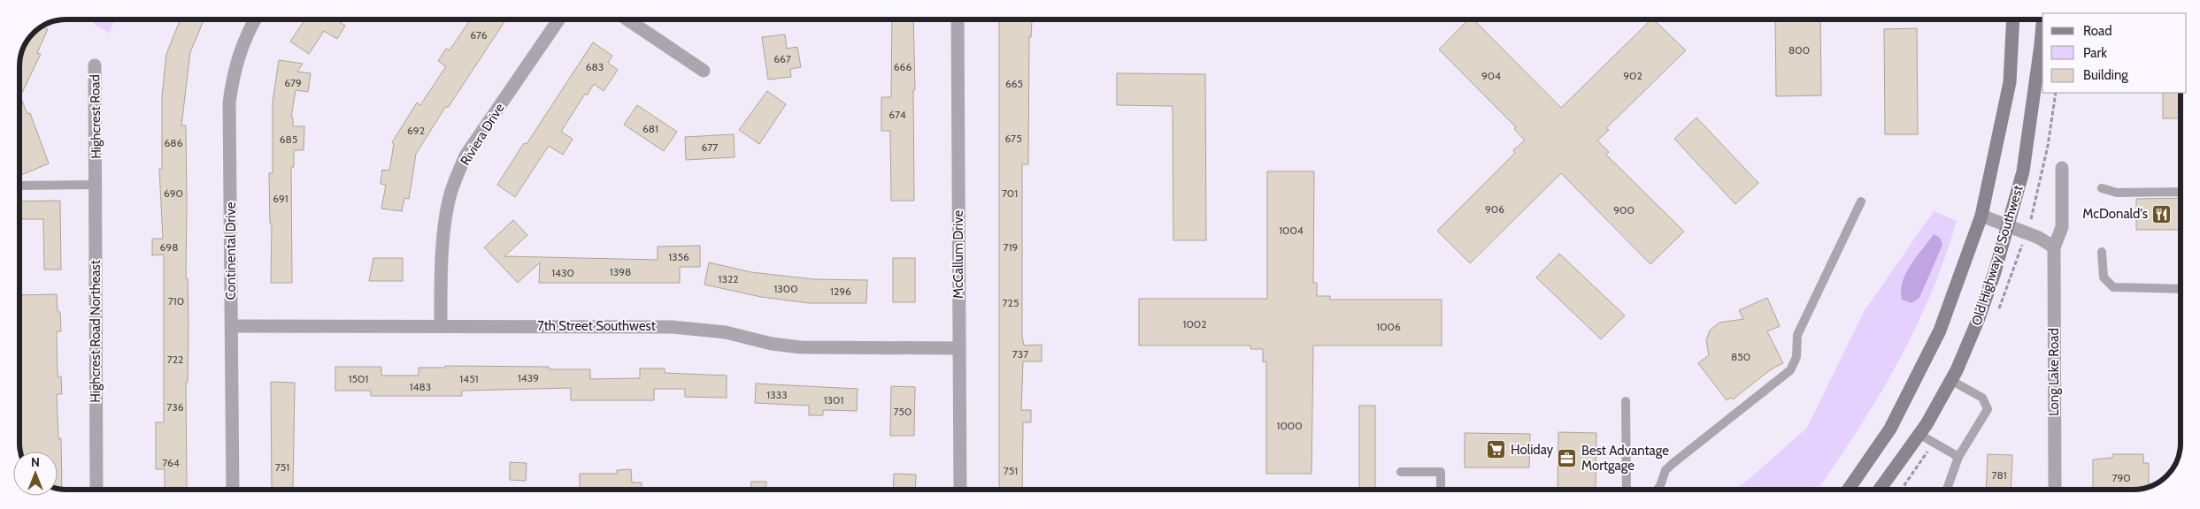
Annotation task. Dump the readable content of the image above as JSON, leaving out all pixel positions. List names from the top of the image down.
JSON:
{
  "streets": {
    "street": [
      "Highcrest Road",
      "Riviera Drive",
      "Continental Drive",
      "McCallum Drive",
      "Old Highway 8 Southwest",
      "7th Street Southwest",
      "Highcrest Road Northeast",
      "Long Lake Road"
    ]
  },
  "crossings": [
    ["Highcrest Road", "Highcrest Road Northeast"],
    ["Riviera Drive", "7th Street Southwest"],
    ["Continental Drive", "7th Street Southwest"],
    ["McCallum Drive", "7th Street Southwest"]
  ],
  "places": {
    "restaurant": ["McDonald's"],
    "supermarket": ["Holiday"],
    "office": ["Best Advantage Mortgage"]
  },
  "house_numbers": [
    "676",
    "800",
    "667",
    "683",
    "666",
    "904",
    "902",
    "679",
    "665",
    "674",
    "681",
    "692",
    "675",
    "685",
    "686",
    "677",
    "690",
    "701",
    "691",
    "906",
    "900",
    "1004",
    "698",
    "719",
    "1356",
    "1398",
    "1430",
    "1322",
    "1300",
    "1296",
    "710",
    "725",
    "1002",
    "1006",
    "737",
    "850",
    "722",
    "1439",
    "1501",
    "1451",
    "1483",
    "1333",
    "1301",
    "736",
    "750",
    "1000",
    "764",
    "751",
    "751",
    "781",
    "790"
  ],
  "legend": ["Road", "Park", "Building"],
  "north": "top"
}
